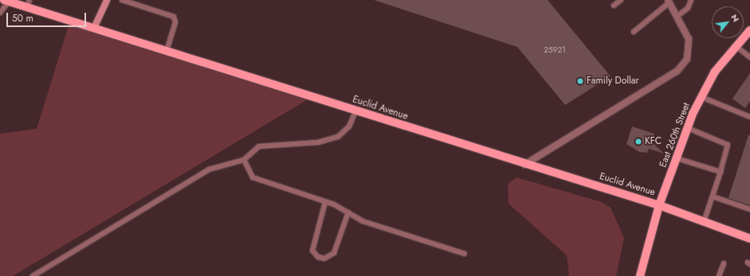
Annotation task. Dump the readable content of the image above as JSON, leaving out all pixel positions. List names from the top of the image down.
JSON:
{
  "streets": {
    "main road": ["Euclid Avenue", "East 260th Street"]
  },
  "crossings": [
    ["Euclid Avenue", "East 260th Street"]
  ],
  "places": ["Family Dollar", "KFC"],
  "house_numbers": ["25921"],
  "scale_bar": "50 m",
  "north": "top right"
}
